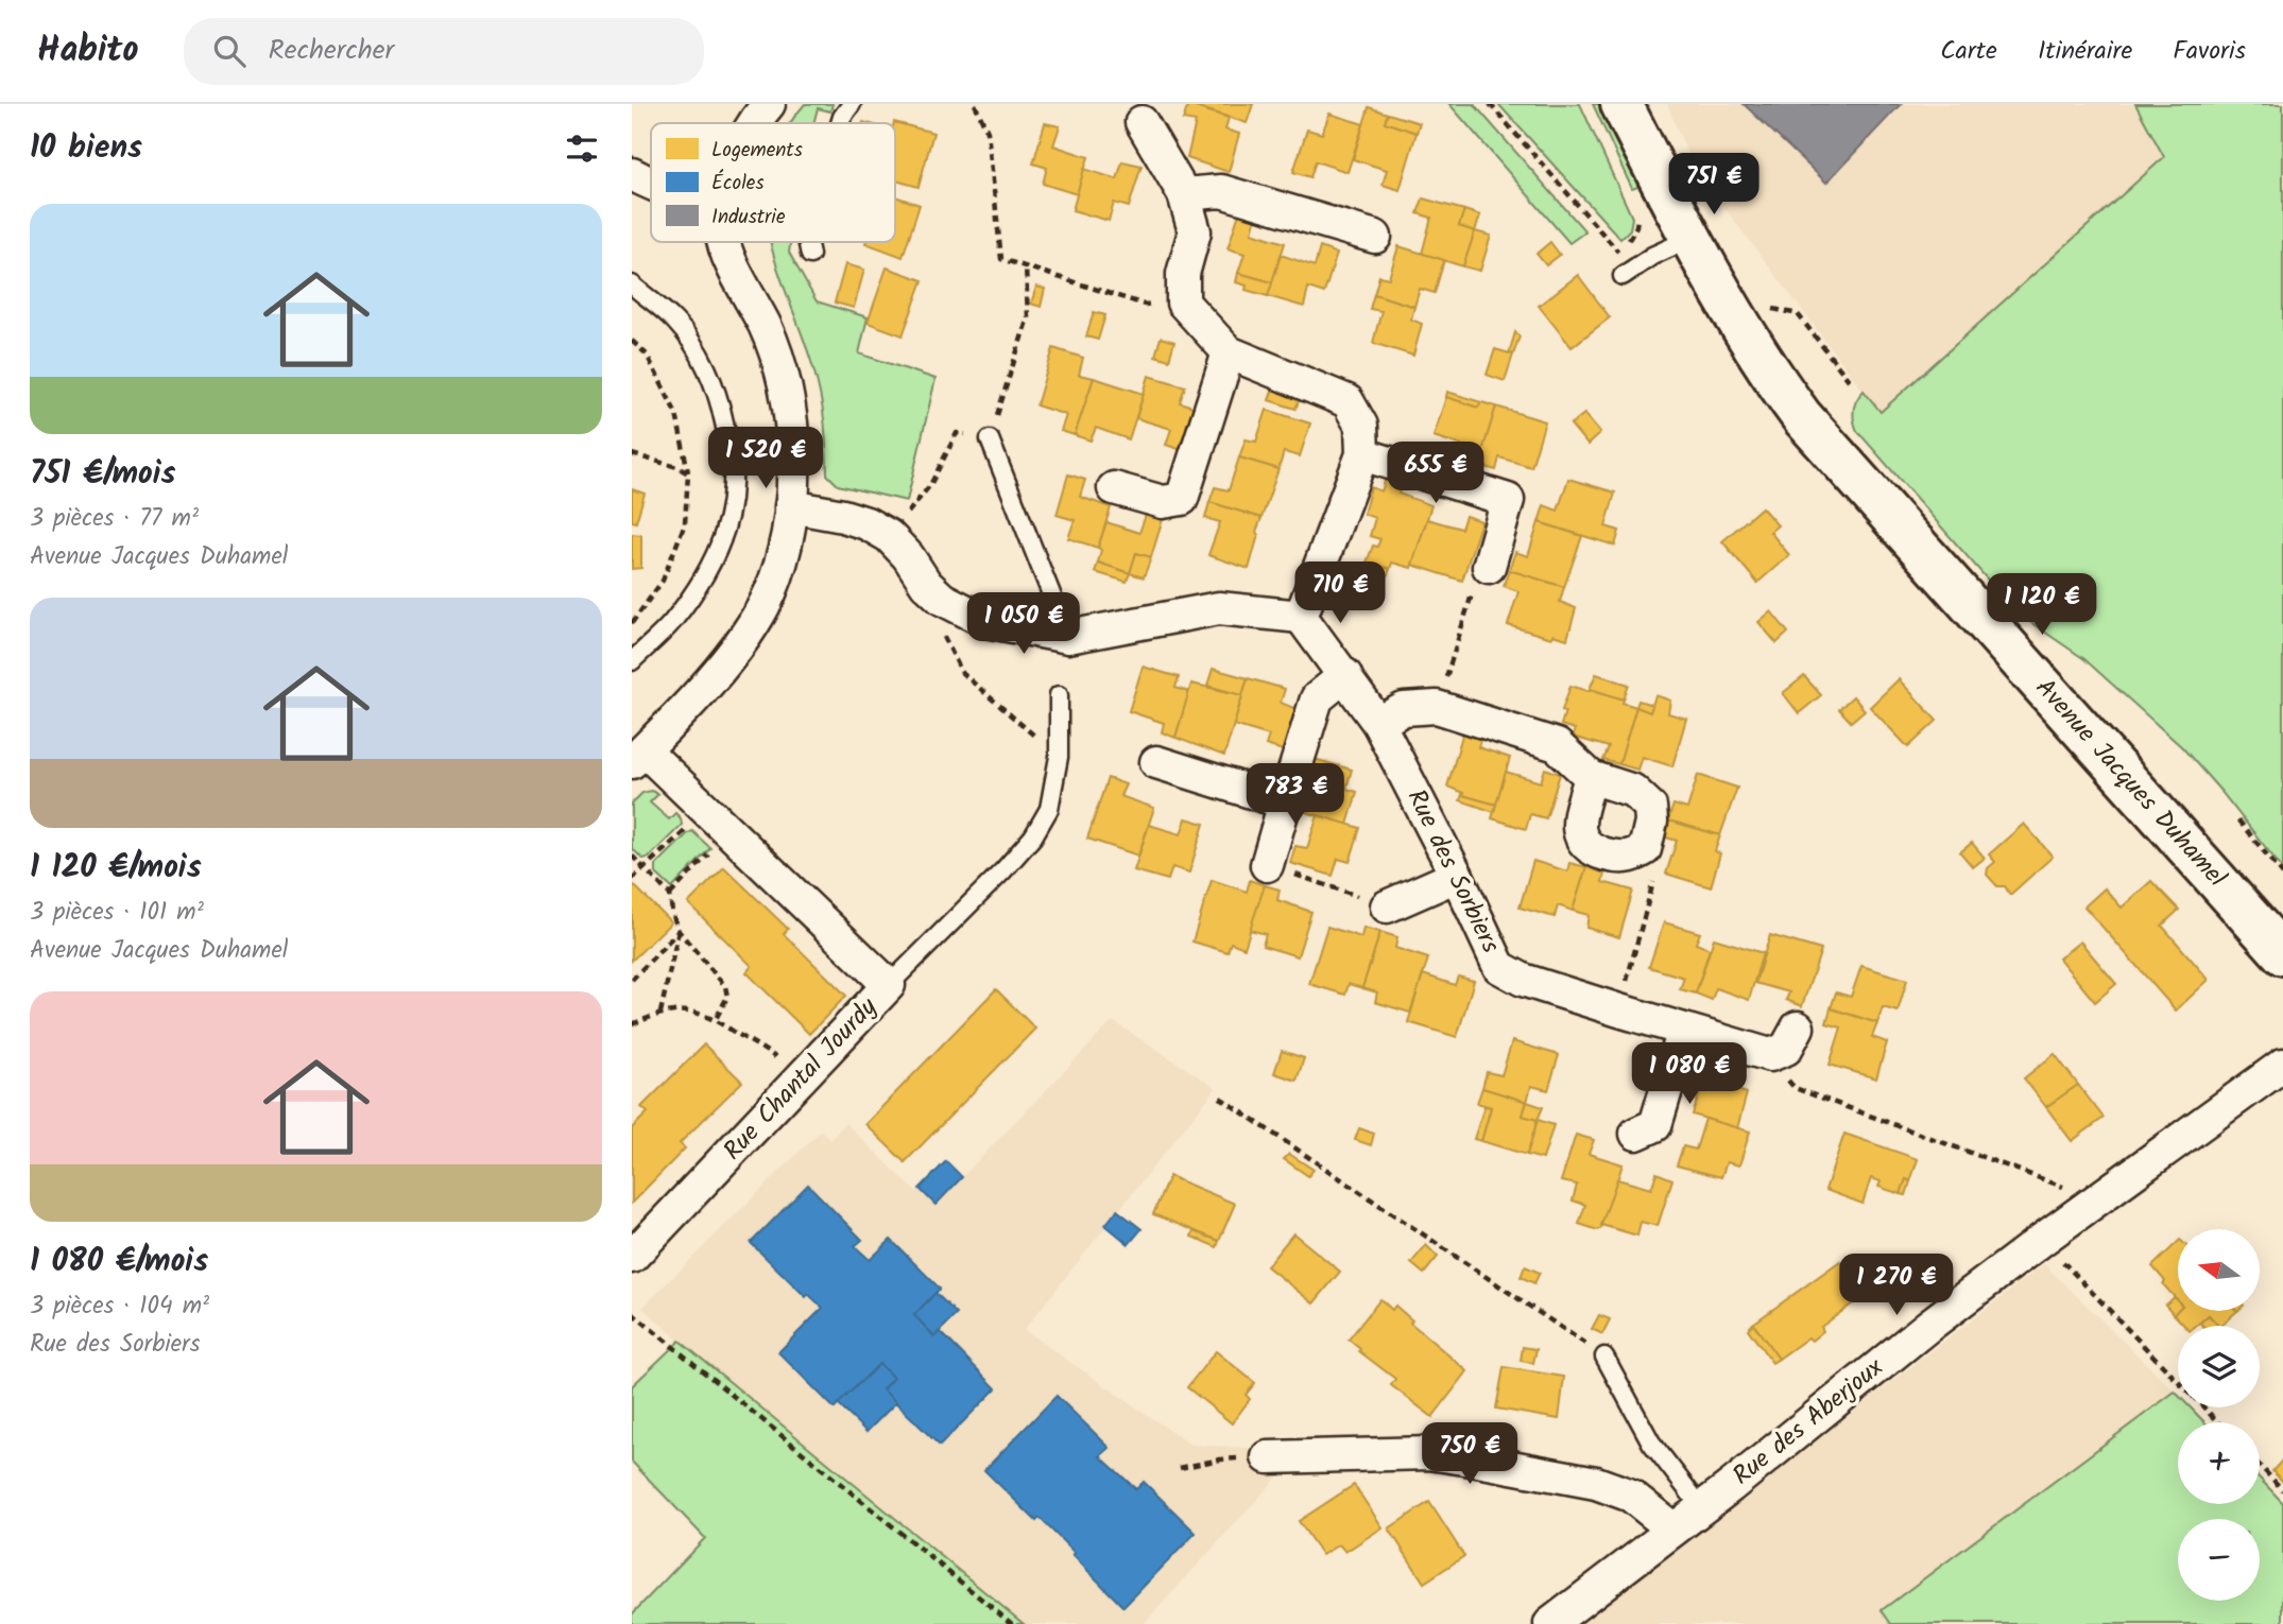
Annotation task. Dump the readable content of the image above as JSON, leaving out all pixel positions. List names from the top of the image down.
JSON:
{
  "streets": {
    "main road": ["Avenue Jacques Duhamel"],
    "street": ["Rue des Sorbiers", "Rue Chantal Jourdy", "Rue des Aberjoux"]
  },
  "legend": ["Logements", "Écoles", "Industrie"],
  "north": "left",
  "page": {
    "header": "Habito",
    "search": "Rechercher",
    "nav": ["Carte", "Itinéraire", "Favoris"],
    "heading": "10 biens",
    "price": [
      "751 €",
      "1 520 €",
      "655 €",
      "710 €",
      "1 120 €",
      "1 050 €",
      "783 €",
      "1 080 €",
      "1 270 €",
      "750 €"
    ],
    "list": [
      {
        "name": "751 €/mois",
        "note": "3 pièces · 77 m² · Avenue Jacques Duhamel"
      },
      {
        "name": "1 120 €/mois",
        "note": "3 pièces · 101 m² · Avenue Jacques Duhamel"
      },
      {
        "name": "1 080 €/mois",
        "note": "3 pièces · 104 m² · Rue des Sorbiers"
      }
    ],
    "map_buttons": ["+", "−"]
  }
}
